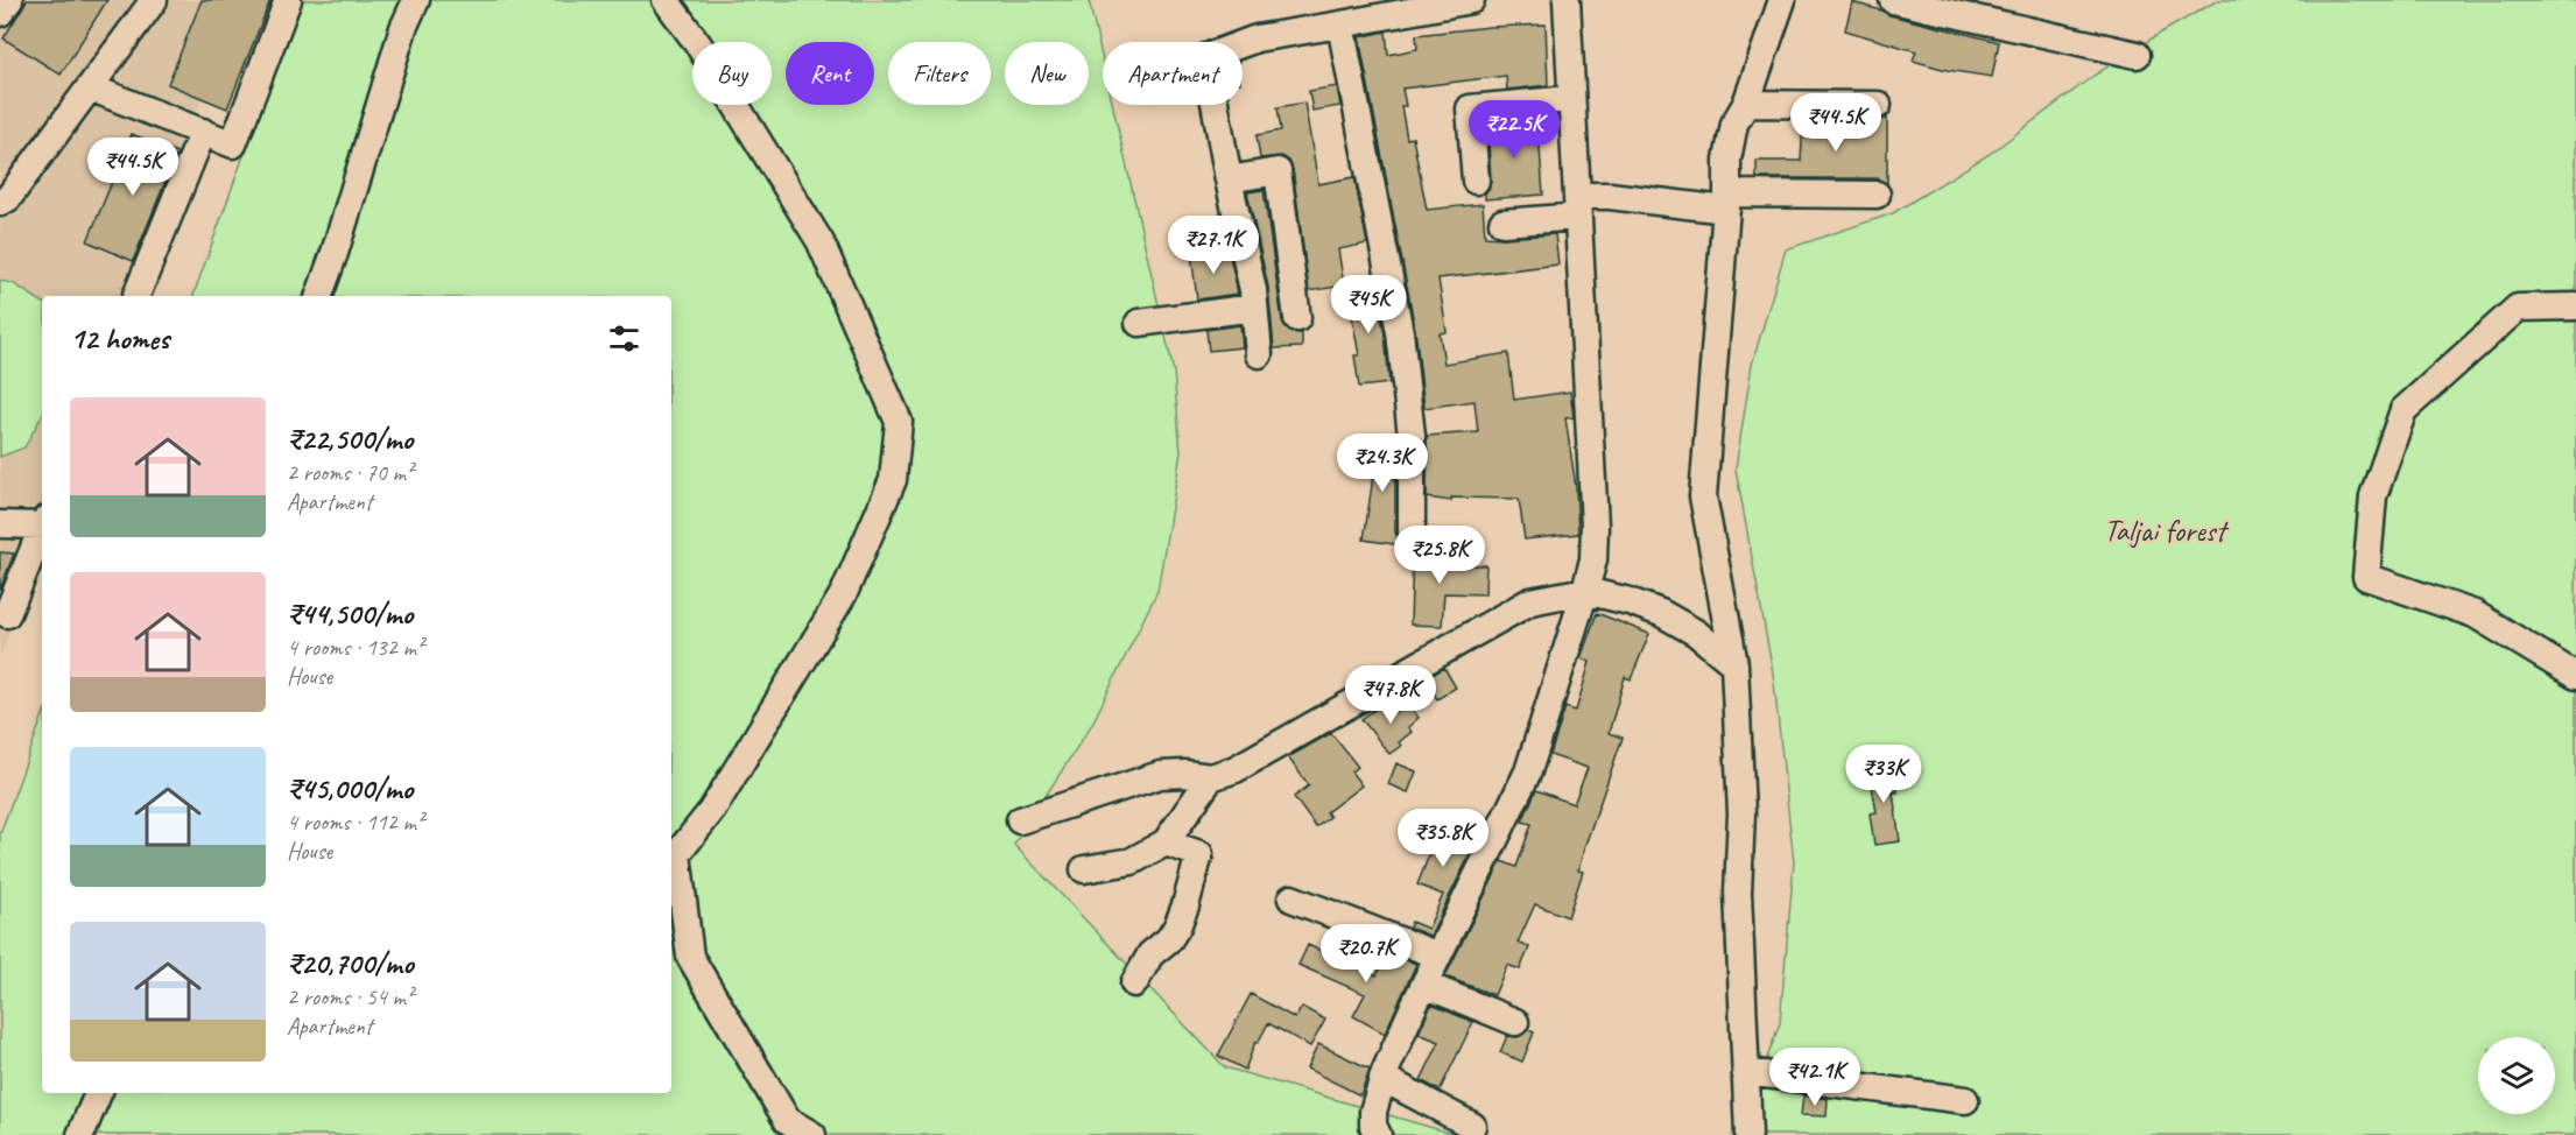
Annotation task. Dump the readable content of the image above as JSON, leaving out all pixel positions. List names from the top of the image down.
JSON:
{
  "parks": ["Taljai forest"],
  "page": {
    "chip": [
      "Buy",
      "Rent",
      "Filters",
      "New",
      "Apartment"
    ],
    "price": [
      "₹44.5K",
      "₹22.5K",
      "₹44.5K",
      "₹27.1K",
      "₹45K",
      "₹24.3K",
      "₹25.8K",
      "₹47.8K",
      "₹33K",
      "₹35.8K",
      "₹20.7K",
      "₹42.1K"
    ],
    "heading": "12 homes",
    "list": [
      {
        "name": "₹22,500/mo",
        "note": "2 rooms · 70 m² · Apartment"
      },
      {
        "name": "₹44,500/mo",
        "note": "4 rooms · 132 m² · House"
      },
      {
        "name": "₹45,000/mo",
        "note": "4 rooms · 112 m² · House"
      },
      {
        "name": "₹20,700/mo",
        "note": "2 rooms · 54 m² · Apartment"
      }
    ]
  }
}
